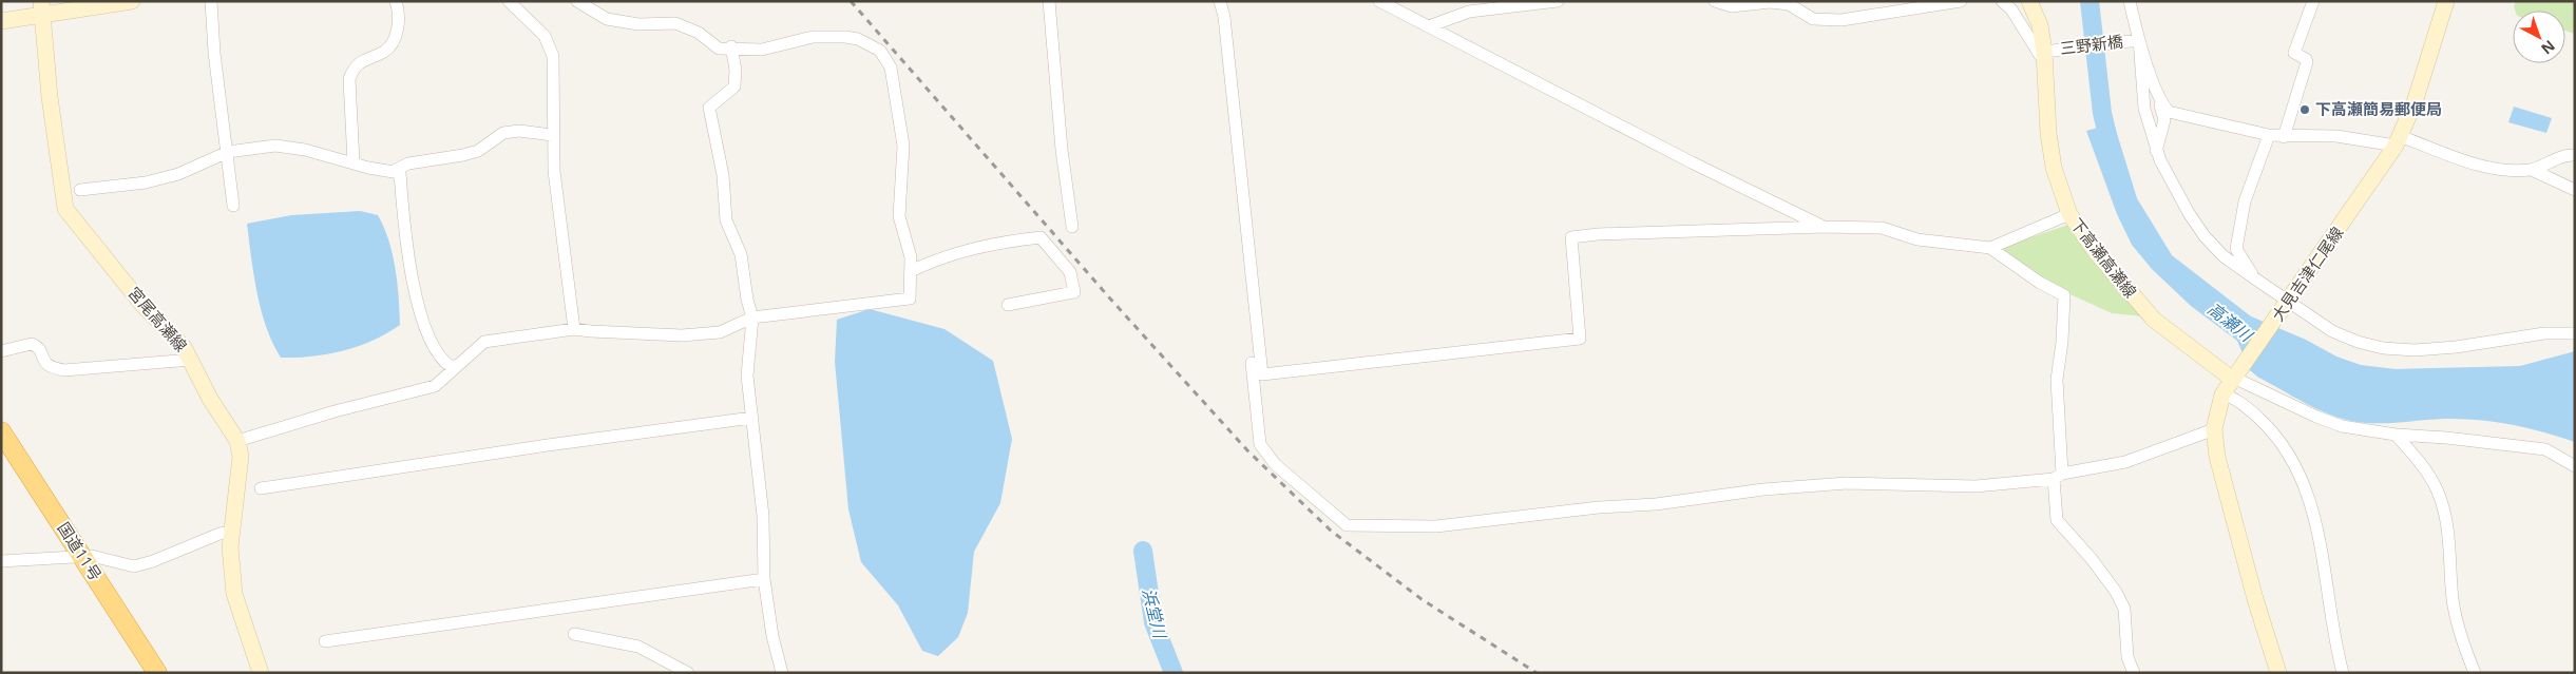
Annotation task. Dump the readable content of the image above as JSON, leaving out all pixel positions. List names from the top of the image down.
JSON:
{
  "streets": {
    "highway": ["国道11号"],
    "main road": ["下高瀬高瀬線", "大見吉津仁尾線", "宮尾高瀬線"],
    "street": ["三野新橋"]
  },
  "crossings": [
    ["三野新橋", "下高瀬高瀬線"],
    ["下高瀬高瀬線", "大見吉津仁尾線"]
  ],
  "water": ["高瀬川", "浜堂川"],
  "places": ["下高瀬簡易郵便局"],
  "north": "bottom right"
}
